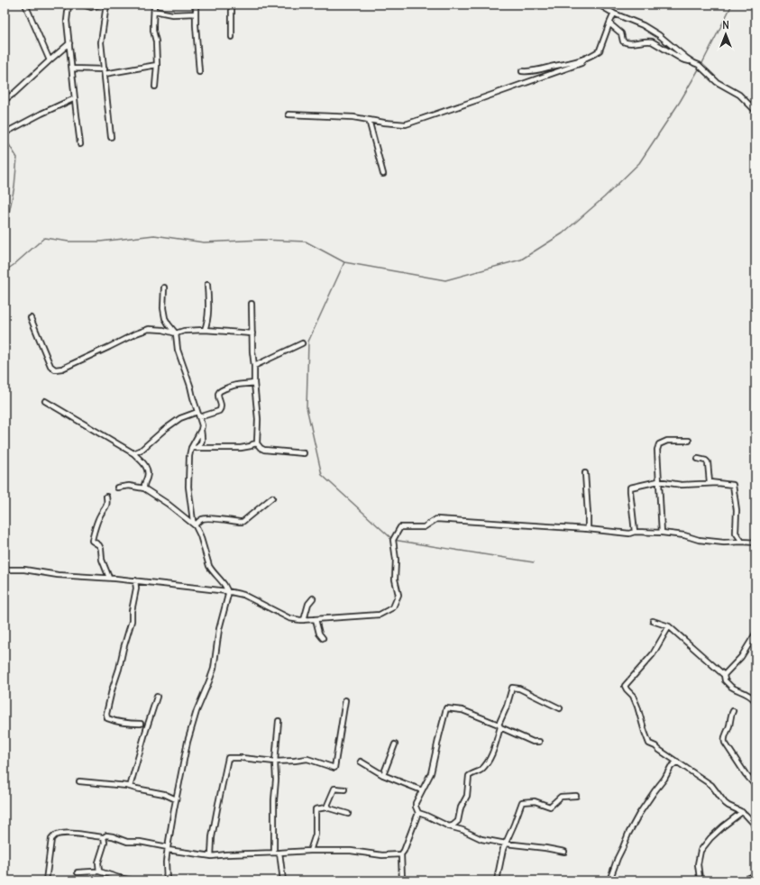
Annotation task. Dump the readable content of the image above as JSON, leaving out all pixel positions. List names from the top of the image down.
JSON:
{
  "north": "top"
}
